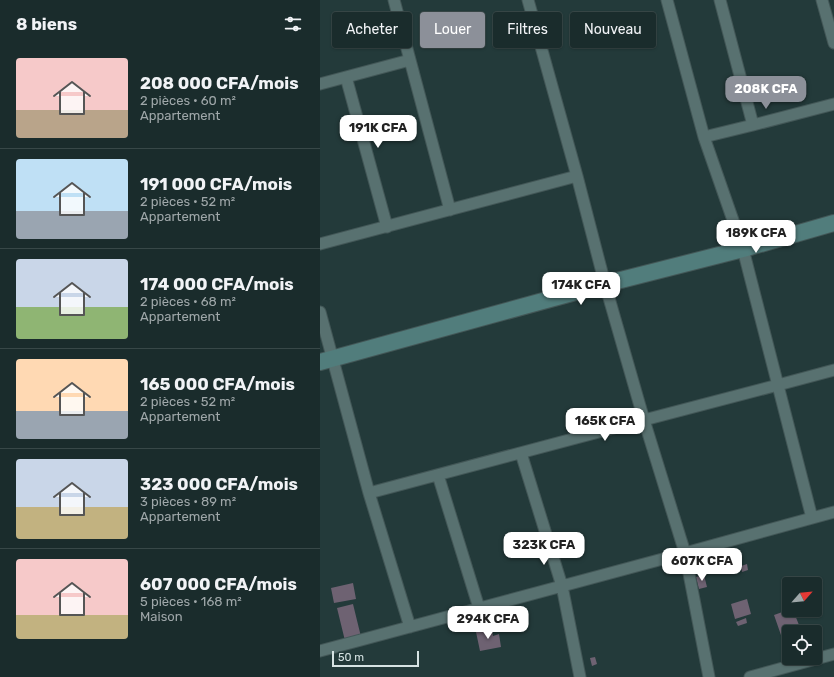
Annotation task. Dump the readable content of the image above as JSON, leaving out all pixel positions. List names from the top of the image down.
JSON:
{
  "scale_bar": "50 m",
  "north": "top right",
  "page": {
    "heading": "8 biens",
    "chip": [
      "Acheter",
      "Louer",
      "Filtres",
      "Nouveau"
    ],
    "list": [
      {
        "name": "208 000 CFA/mois",
        "note": "2 pièces · 60 m² · Appartement"
      },
      {
        "name": "191 000 CFA/mois",
        "note": "2 pièces · 52 m² · Appartement"
      },
      {
        "name": "174 000 CFA/mois",
        "note": "2 pièces · 68 m² · Appartement"
      },
      {
        "name": "165 000 CFA/mois",
        "note": "2 pièces · 52 m² · Appartement"
      },
      {
        "name": "323 000 CFA/mois",
        "note": "3 pièces · 89 m² · Appartement"
      },
      {
        "name": "607 000 CFA/mois",
        "note": "5 pièces · 168 m² · Maison"
      }
    ],
    "price": [
      "208K CFA",
      "191K CFA",
      "189K CFA",
      "174K CFA",
      "165K CFA",
      "323K CFA",
      "607K CFA",
      "294K CFA"
    ],
    "scale": "50 m"
  }
}
